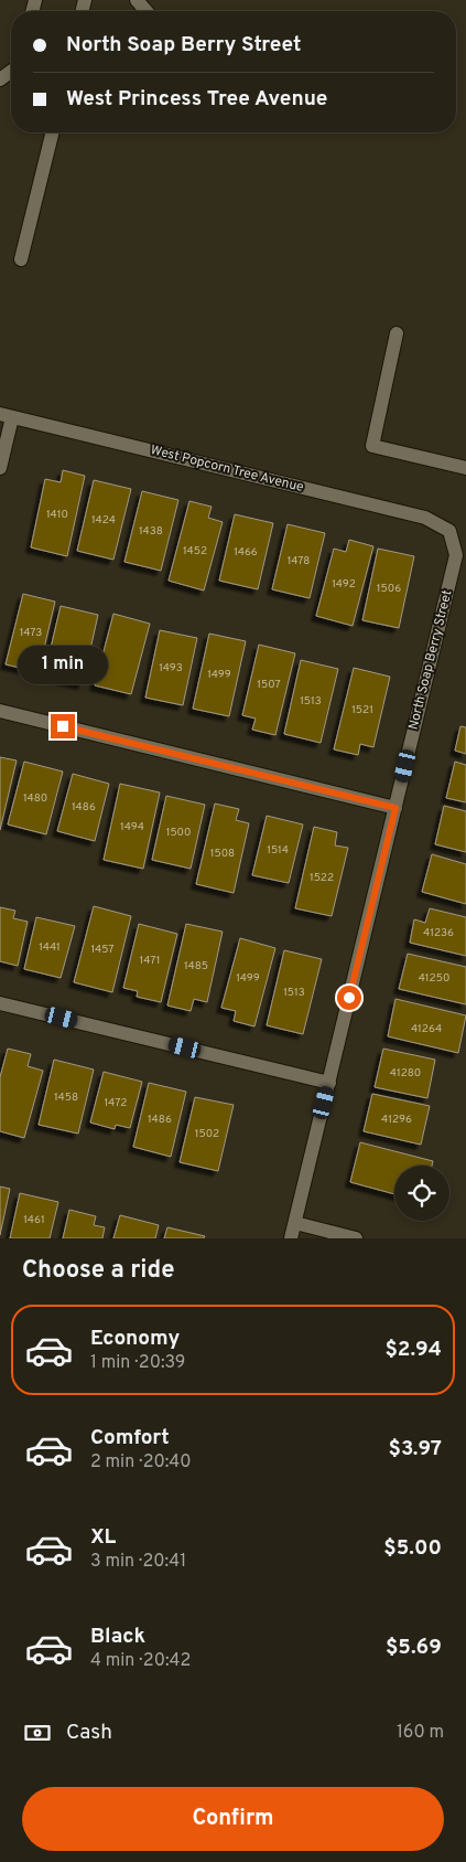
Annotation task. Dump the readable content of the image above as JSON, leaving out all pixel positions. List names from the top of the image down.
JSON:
{
  "streets": {
    "street": ["West Popcorn Tree Avenue", "North Soap Berry Street"]
  },
  "crossings": [
    ["West Popcorn Tree Avenue", "North Soap Berry Street"]
  ],
  "house_numbers": [
    "1410",
    "1424",
    "1438",
    "1452",
    "1466",
    "1478",
    "1492",
    "1506",
    "1473",
    "1493",
    "1499",
    "1507",
    "1513",
    "1521",
    "1480",
    "1486",
    "1494",
    "1500",
    "1514",
    "1508",
    "1522",
    "41236",
    "1441",
    "1457",
    "1471",
    "1485",
    "1499",
    "41250",
    "1513",
    "41264",
    "41280",
    "1458",
    "1472",
    "1486",
    "41296",
    "1502",
    "1461"
  ],
  "page": {
    "banner": ["North Soap Berry Street", "West Princess Tree Avenue"],
    "bubble": "1 min",
    "heading": "Choose a ride",
    "list": [
      {
        "name": "Economy",
        "note": "1 min · 20:39",
        "value": "$2.94"
      },
      {
        "name": "Comfort",
        "note": "2 min · 20:40",
        "value": "$3.97"
      },
      {
        "name": "XL",
        "note": "3 min · 20:41",
        "value": "$5.00"
      },
      {
        "name": "Black",
        "note": "4 min · 20:42",
        "value": "$5.69"
      }
    ],
    "pay": ["Cash", "160 m"],
    "buttons": "Confirm"
  }
}
